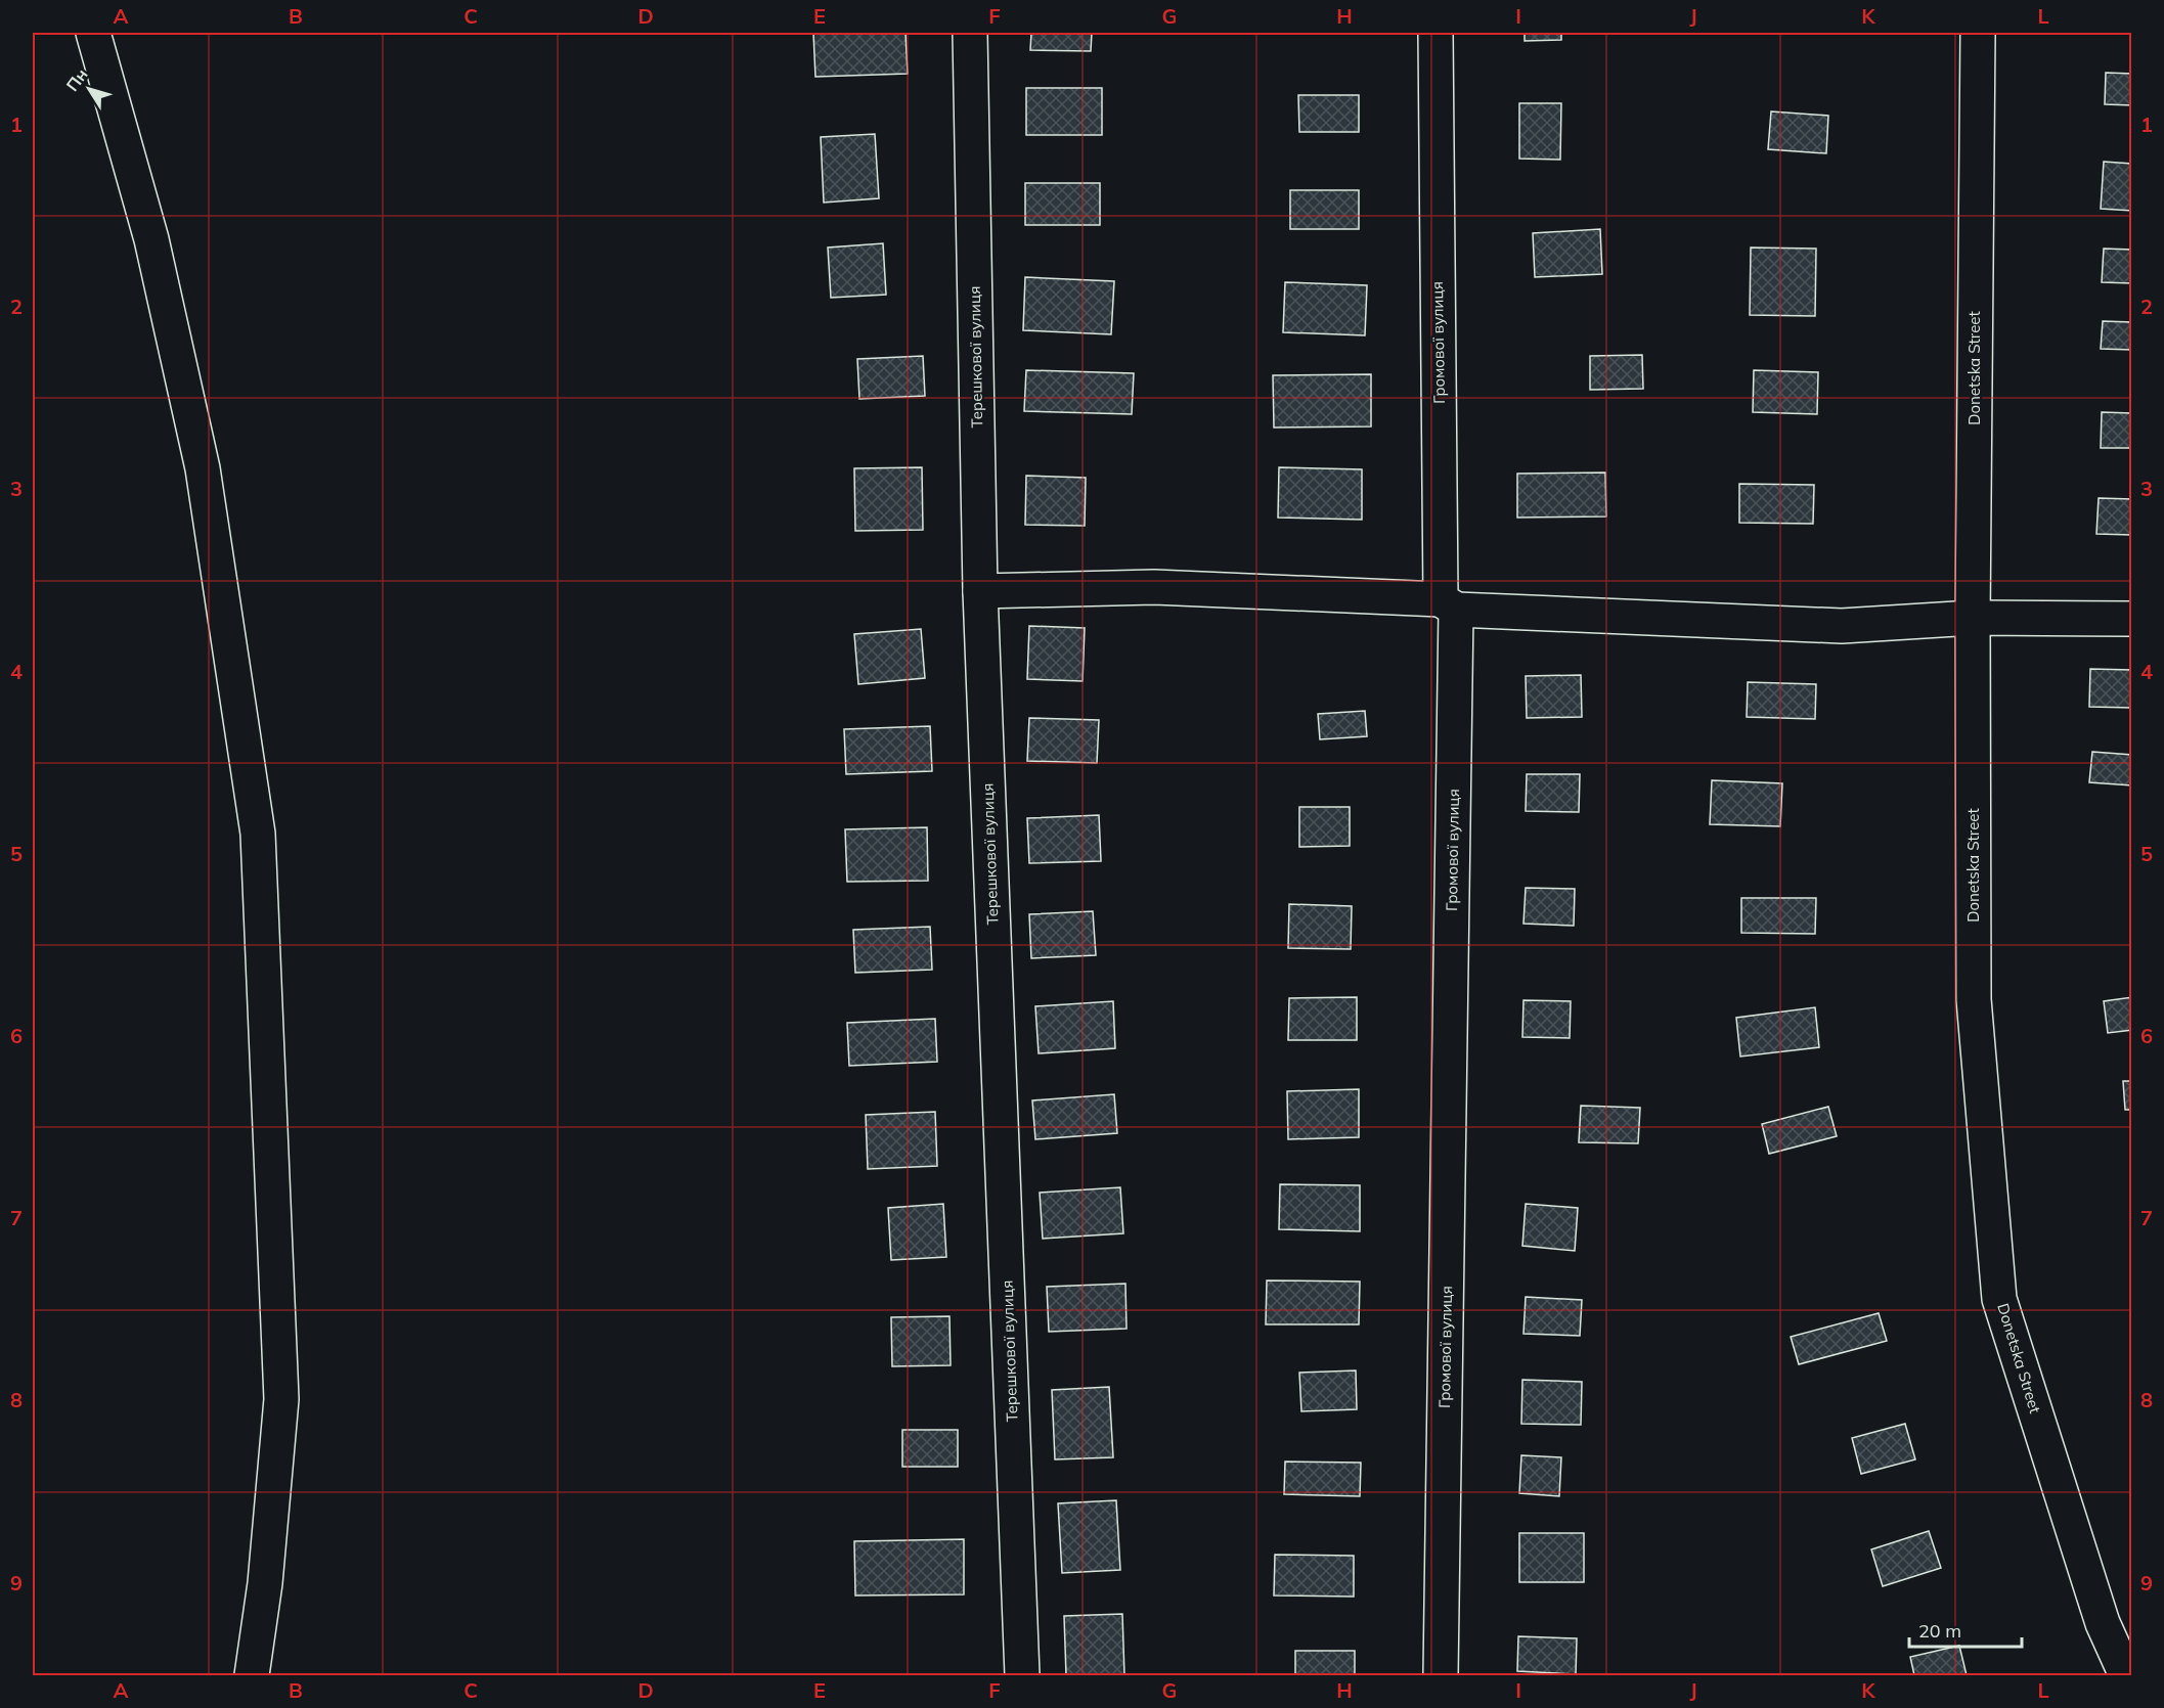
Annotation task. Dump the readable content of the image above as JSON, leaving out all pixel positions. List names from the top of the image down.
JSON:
{
  "streets": {
    "street": ["Громової вулиця", "Терешкової вулиця", "Donetska Street"]
  },
  "scale_bar": "20 m",
  "north": "top left",
  "grid": {
    "columns": [
      "A",
      "B",
      "C",
      "D",
      "E",
      "F",
      "G",
      "H",
      "I",
      "J",
      "K",
      "L"
    ],
    "rows": [
      "1",
      "2",
      "3",
      "4",
      "5",
      "6",
      "7",
      "8",
      "9"
    ]
  }
}
